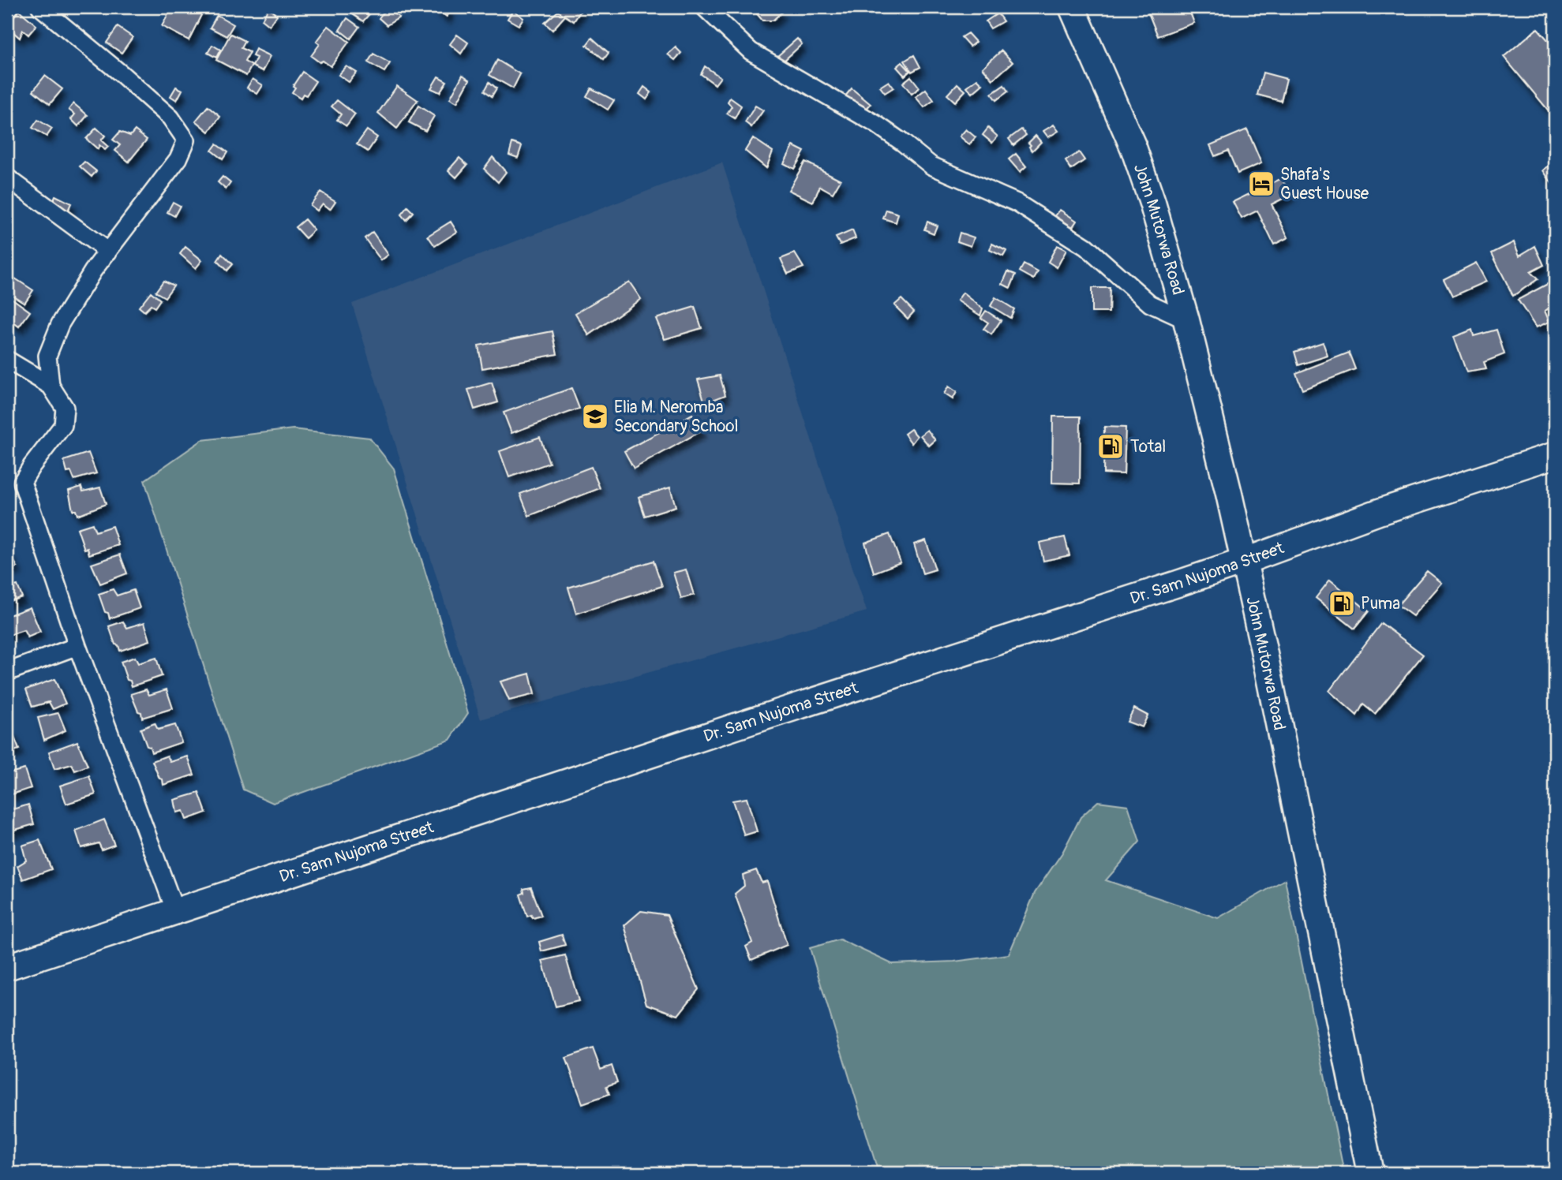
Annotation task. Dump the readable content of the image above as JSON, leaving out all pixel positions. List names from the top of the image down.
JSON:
{
  "streets": {
    "street": ["John Mutorwa Road", "Dr. Sam Nujoma Street"]
  },
  "crossings": [
    ["John Mutorwa Road", "Dr. Sam Nujoma Street"]
  ],
  "places": {
    "hotel": ["Shafa's Guest House"],
    "school or university": ["Elia M. Neromba Secondary School"],
    "fuel station": ["Total", "Puma"]
  }
}
